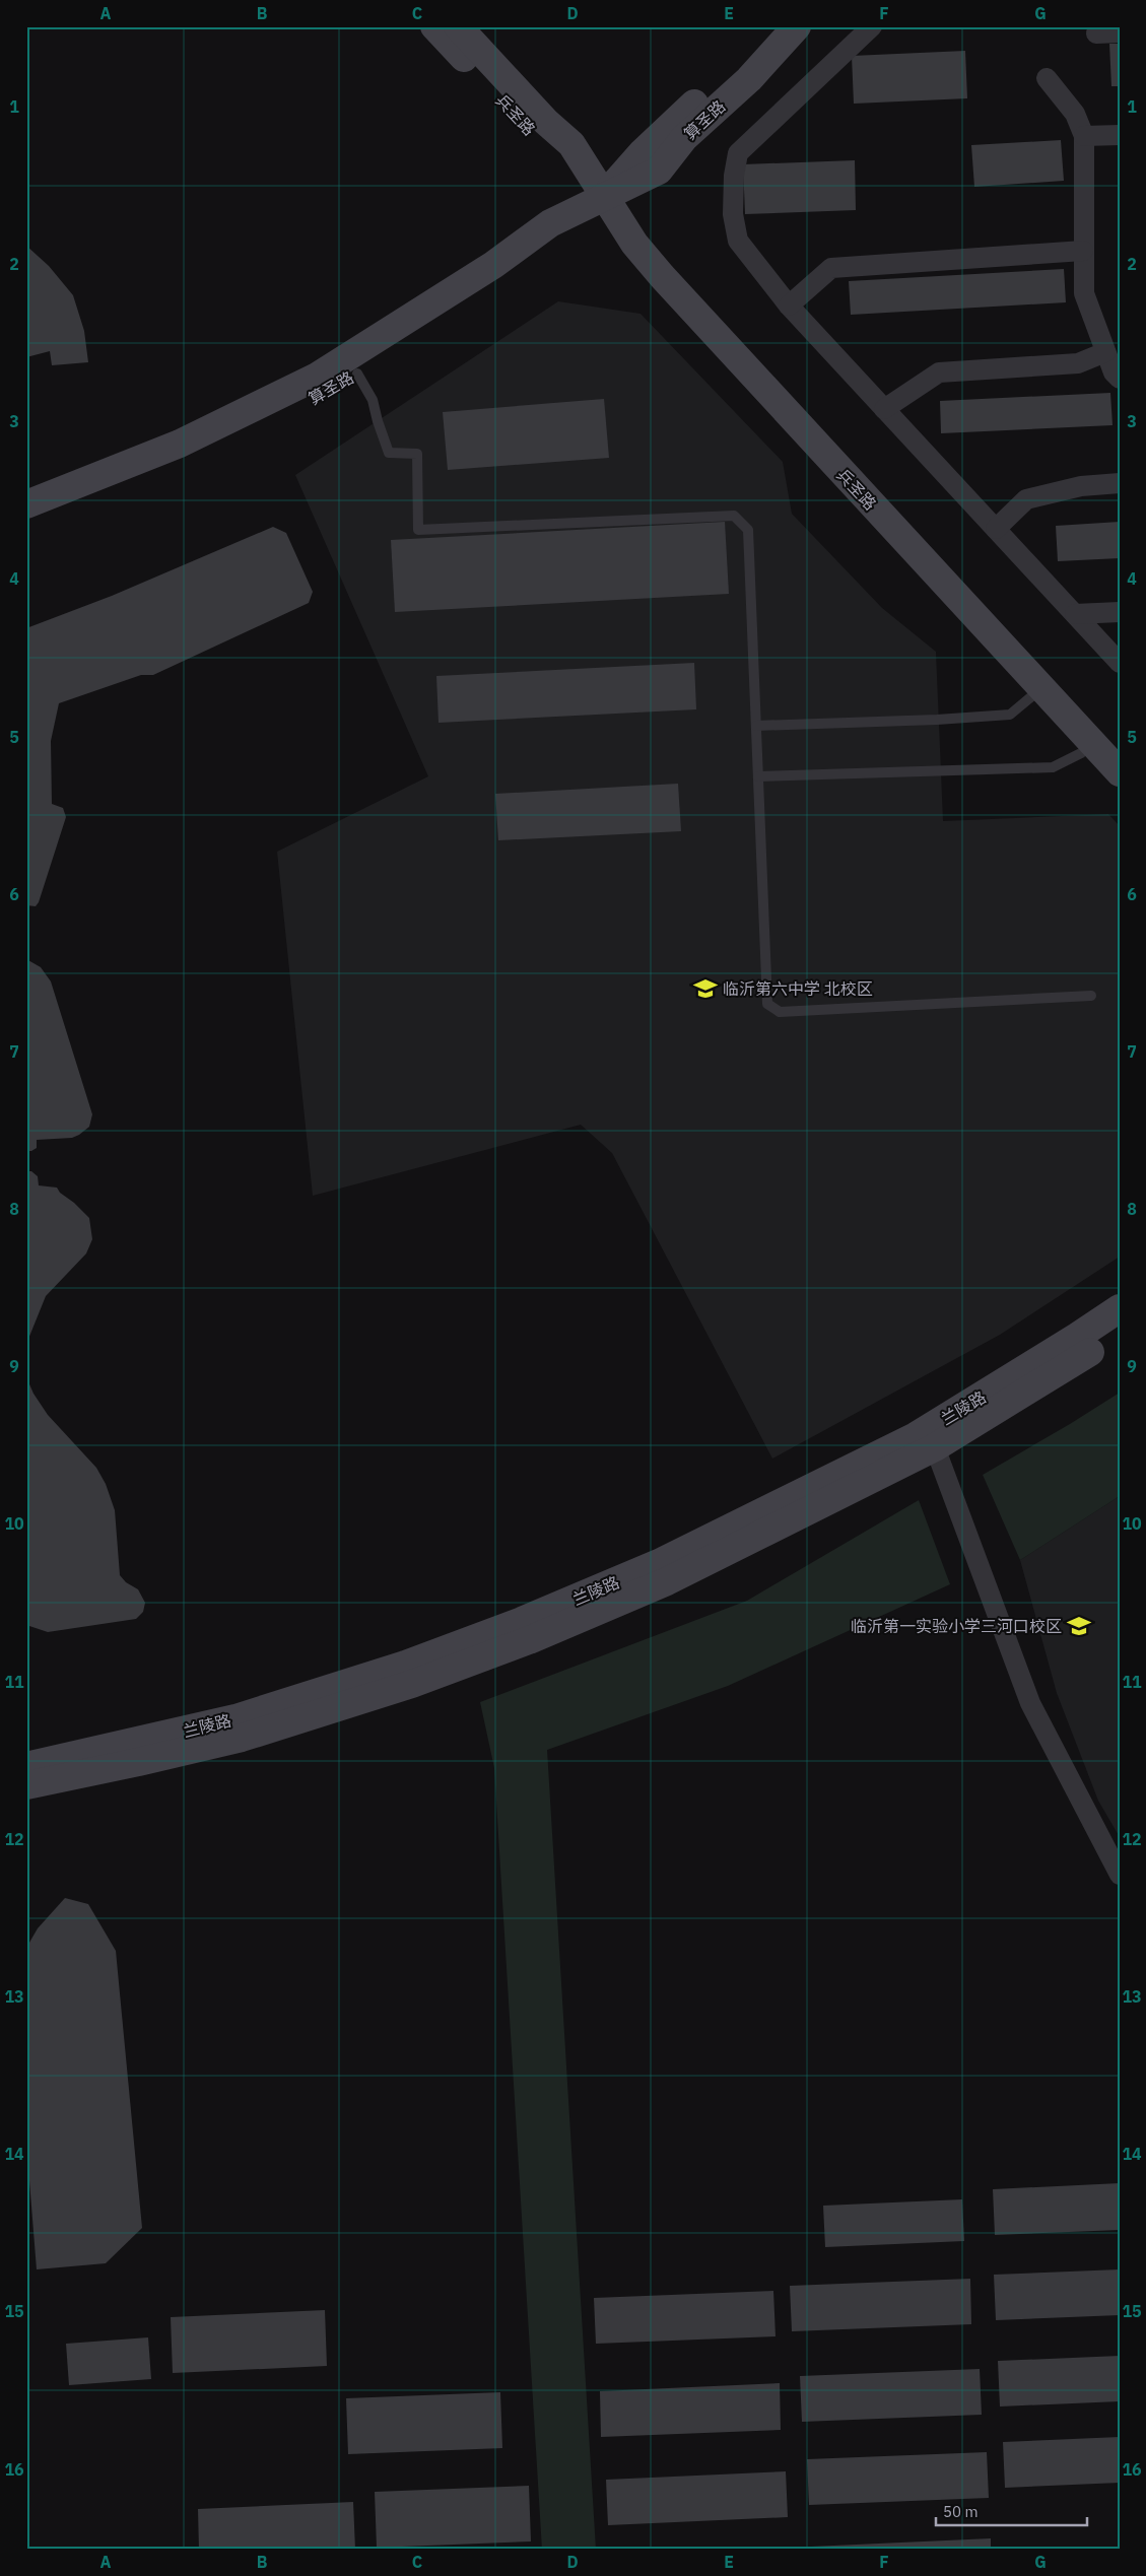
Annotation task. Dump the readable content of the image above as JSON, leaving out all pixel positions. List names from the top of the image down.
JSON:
{
  "streets": {
    "main road": ["兵圣路", "算圣路", "兰陵路"]
  },
  "crossings": [
    ["兵圣路", "算圣路"]
  ],
  "places": {
    "school or university": ["临沂第六中学 北校区", "临沂第一实验小学三河口校区"]
  },
  "scale_bar": "50 m",
  "grid": {
    "columns": [
      "A",
      "B",
      "C",
      "D",
      "E",
      "F",
      "G"
    ],
    "rows": [
      "1",
      "2",
      "3",
      "4",
      "5",
      "6",
      "7",
      "8",
      "9",
      "10",
      "11",
      "12",
      "13",
      "14",
      "15",
      "16"
    ]
  }
}
